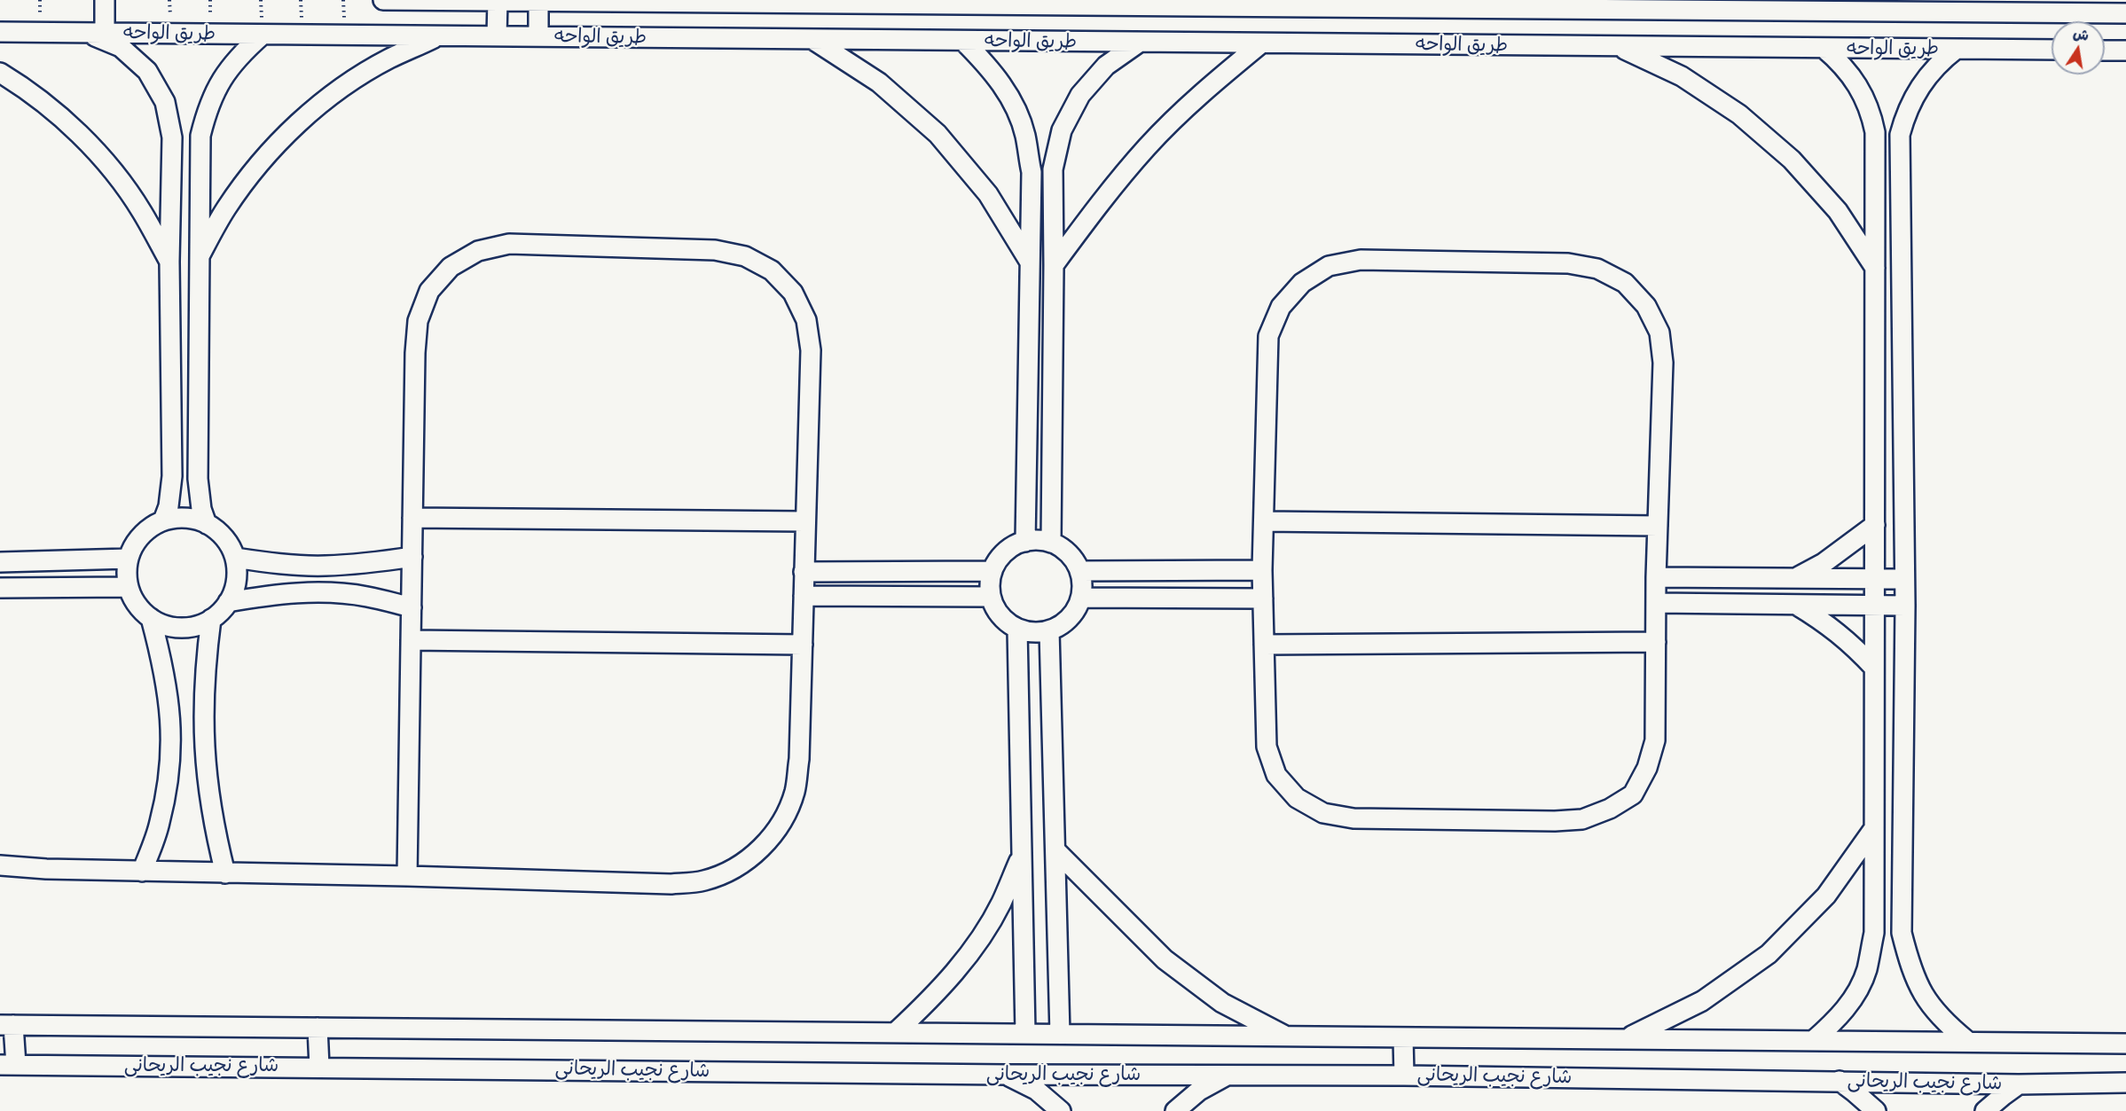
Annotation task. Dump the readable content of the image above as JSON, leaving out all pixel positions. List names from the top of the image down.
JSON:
{
  "streets": {
    "street": ["طريق الواحه", "شارع نجيب الريحانى"]
  },
  "north": "top"
}
